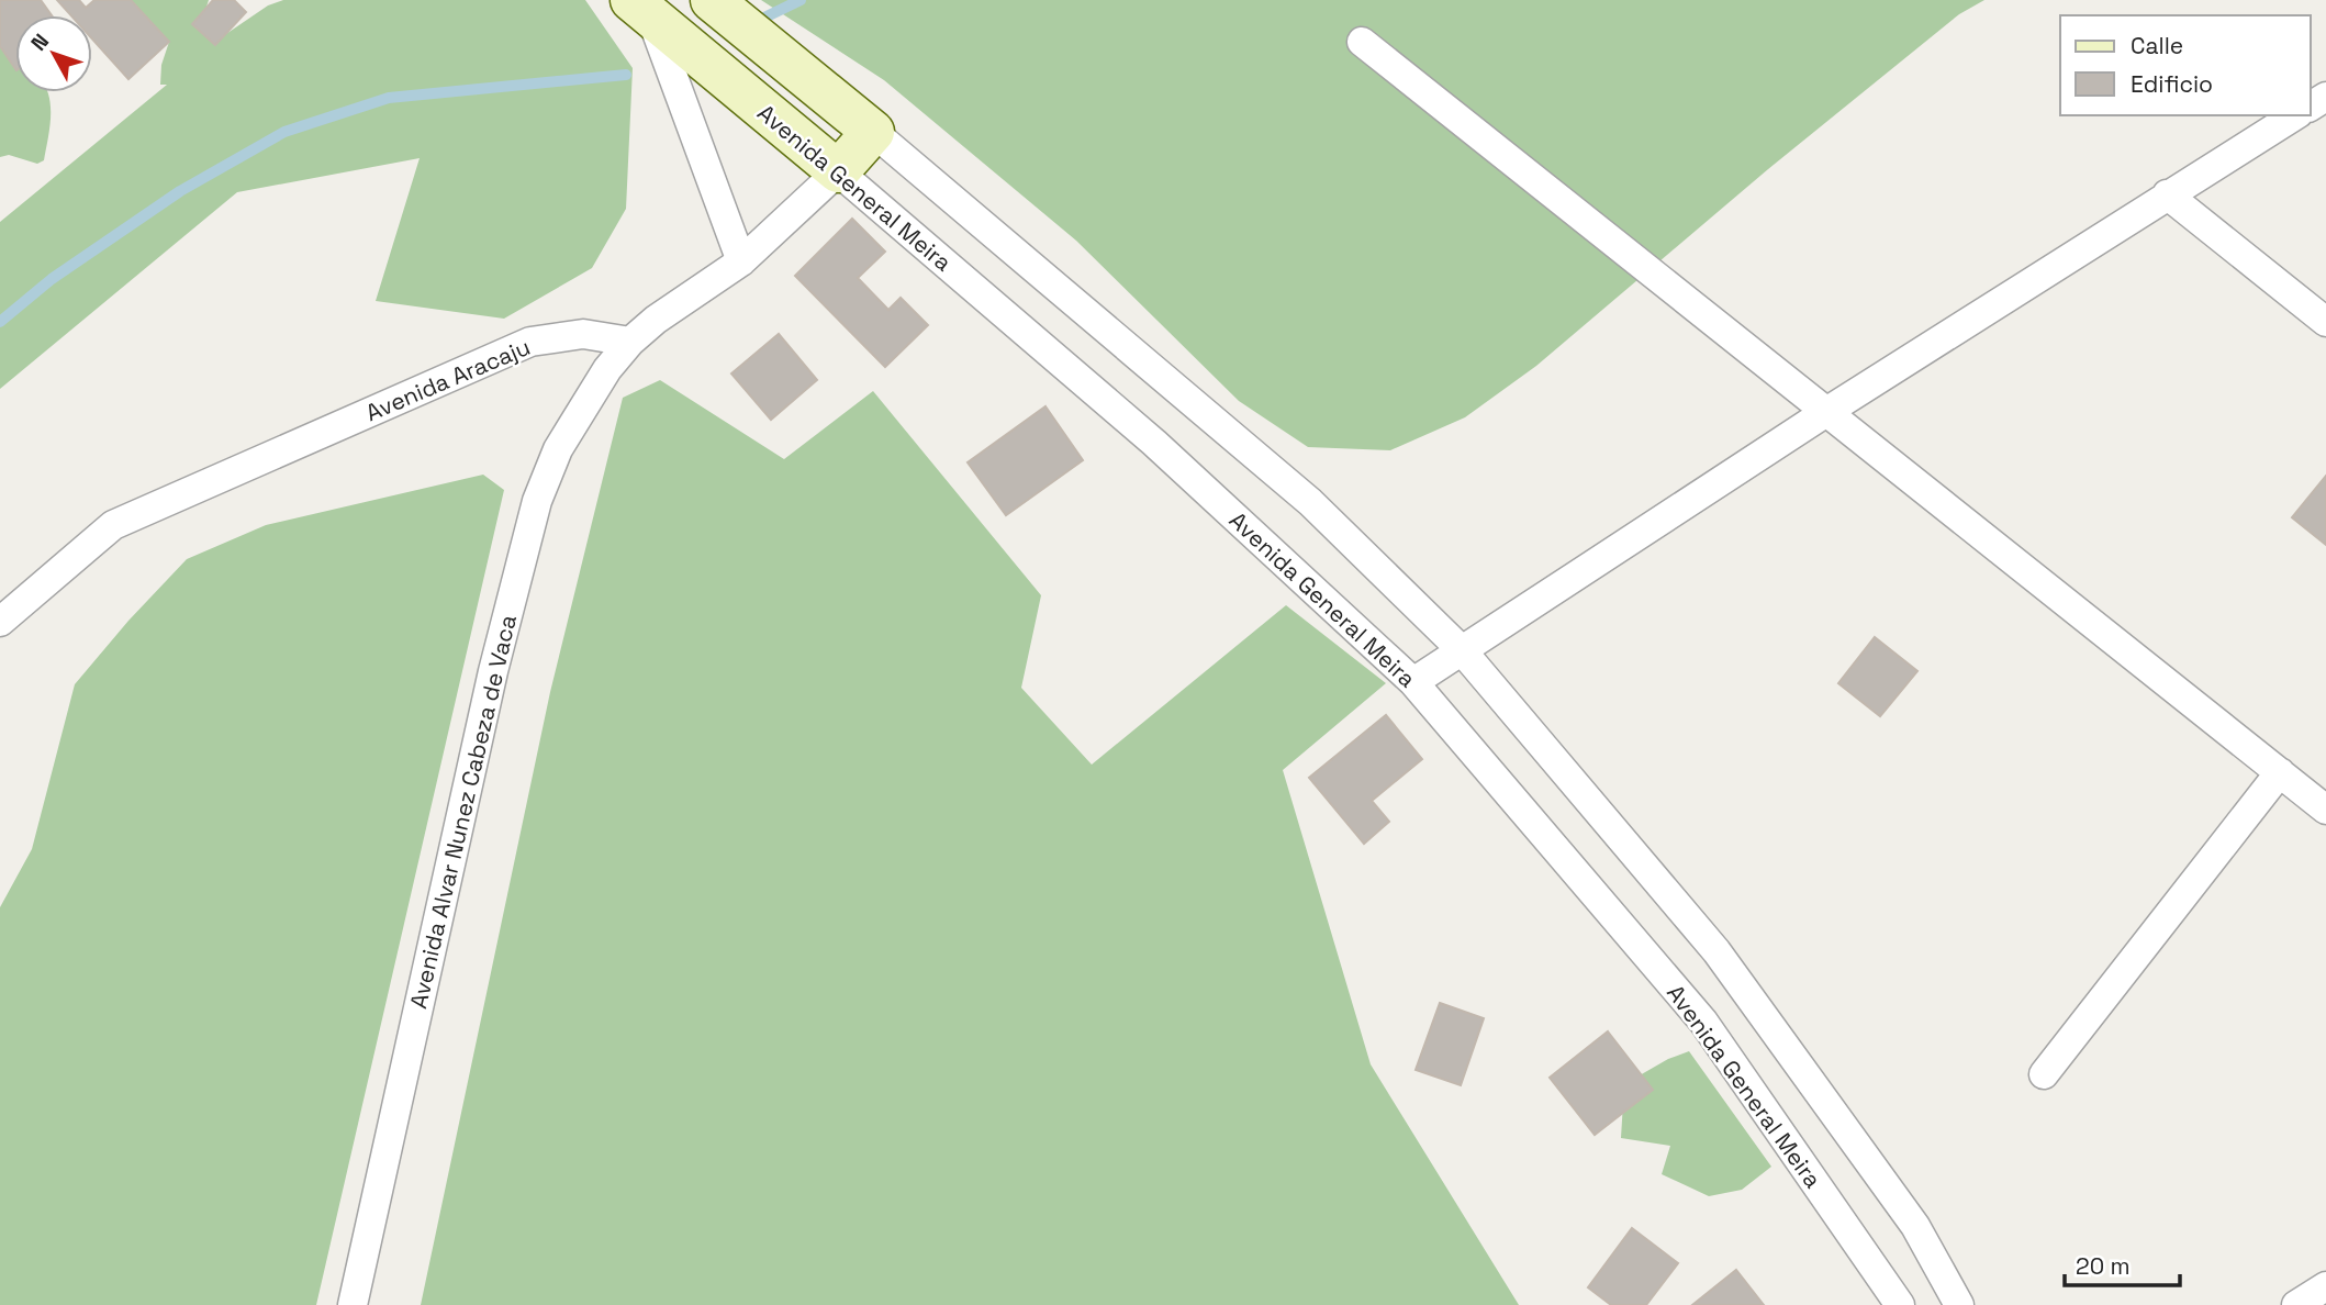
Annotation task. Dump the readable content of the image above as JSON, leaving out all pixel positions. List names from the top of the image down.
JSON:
{
  "streets": {
    "main road": ["Avenida General Meira"],
    "street": ["Avenida Aracaju", "Avenida Alvar Nunez Cabeza de Vaca"]
  },
  "crossings": [
    ["Avenida Aracaju", "Avenida Alvar Nunez Cabeza de Vaca"]
  ],
  "legend": ["Calle", "Edificio"],
  "scale_bar": "20 m",
  "north": "top left"
}
